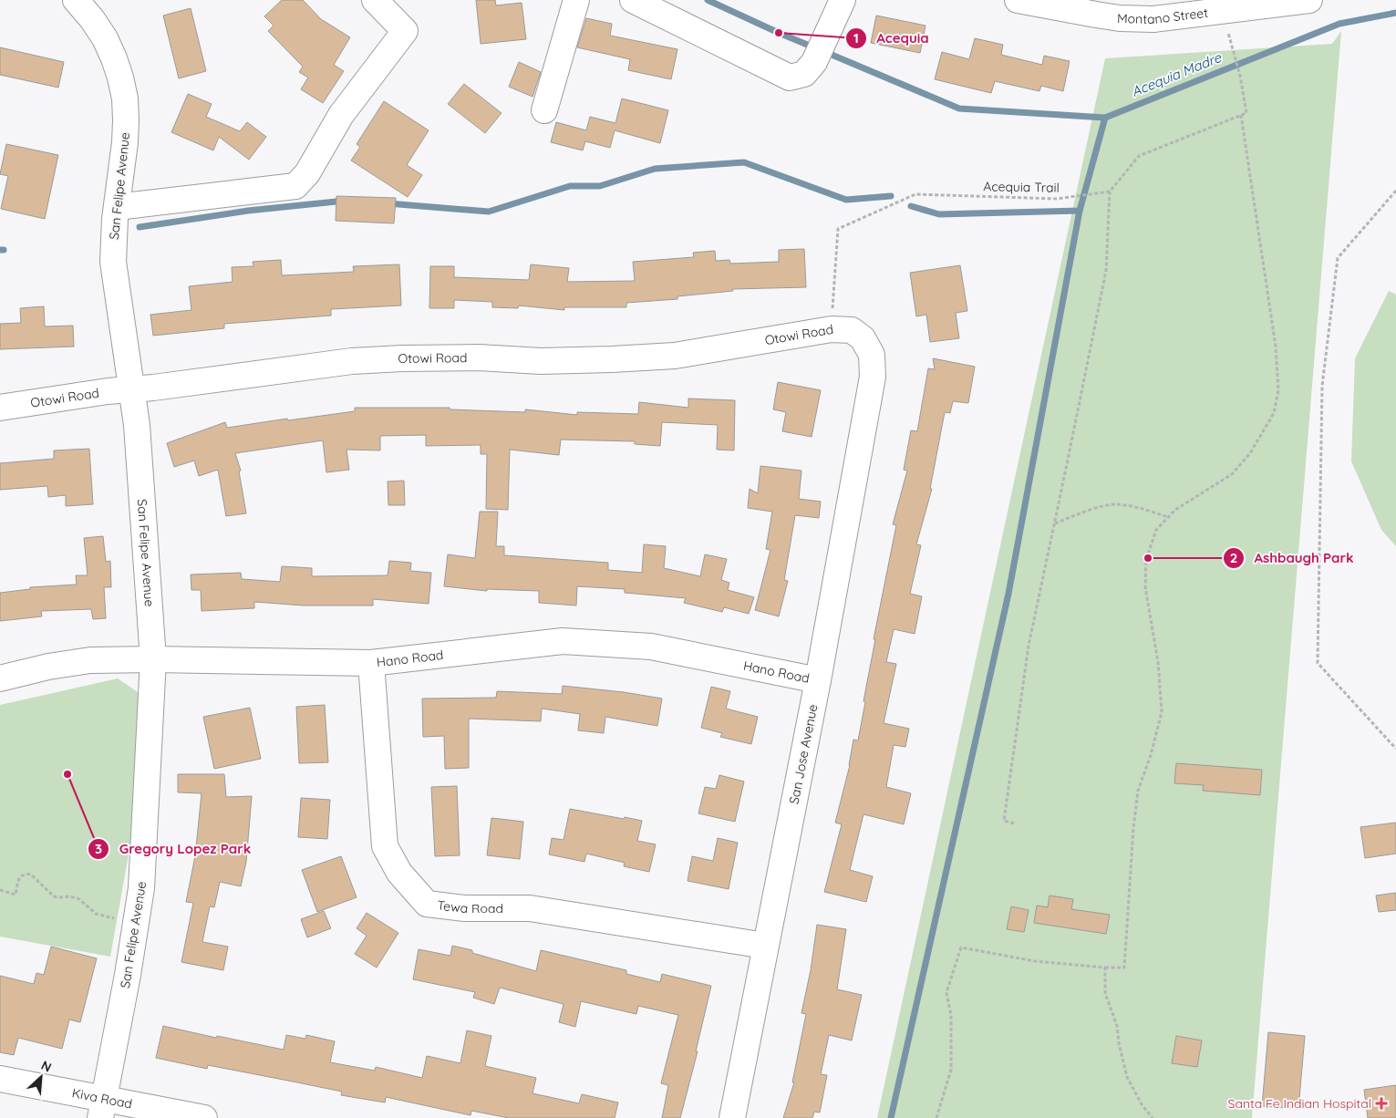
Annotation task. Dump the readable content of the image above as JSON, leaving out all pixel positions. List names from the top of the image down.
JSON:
{
  "streets": {
    "street": [
      "Montano Street",
      "San Felipe Avenue",
      "Otowi Road",
      "Hano Road",
      "San Jose Avenue",
      "Tewa Road",
      "Kiva Road"
    ],
    "path": ["Acequia Trail"]
  },
  "crossings": [
    ["San Felipe Avenue", "Otowi Road"],
    ["San Felipe Avenue", "Hano Road"],
    ["San Felipe Avenue", "Kiva Road"],
    ["Acequia Trail", "Otowi Road"],
    ["Otowi Road", "San Jose Avenue"],
    ["Hano Road", "San Jose Avenue"],
    ["Hano Road", "Tewa Road"],
    ["San Jose Avenue", "Tewa Road"]
  ],
  "water": ["Acequia Madre"],
  "places": {
    "other": ["Acequia", "Ashbaugh Park", "Gregory Lopez Park"],
    "health": ["Santa Fe Indian Hospital"]
  },
  "north": "top right"
}
